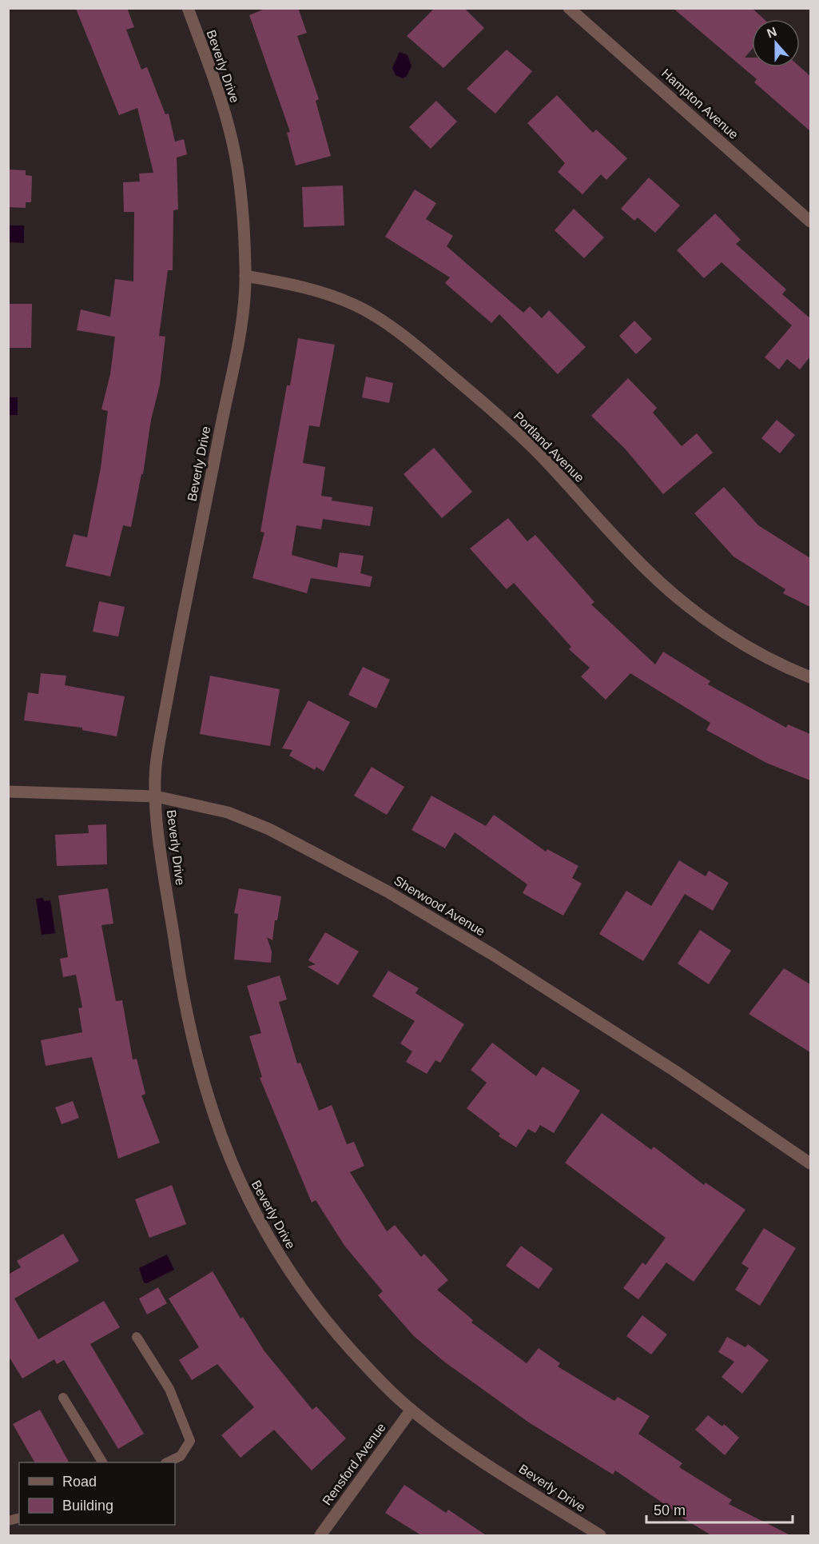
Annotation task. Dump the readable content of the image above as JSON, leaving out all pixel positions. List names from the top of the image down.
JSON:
{
  "streets": {
    "street": [
      "Beverly Drive",
      "Hampton Avenue",
      "Portland Avenue",
      "Sherwood Avenue",
      "Rensford Avenue"
    ]
  },
  "crossings": [
    ["Beverly Drive", "Portland Avenue"],
    ["Beverly Drive", "Sherwood Avenue"],
    ["Beverly Drive", "Rensford Avenue"]
  ],
  "legend": ["Road", "Building"],
  "scale_bar": "50 m",
  "north": "top"
}
